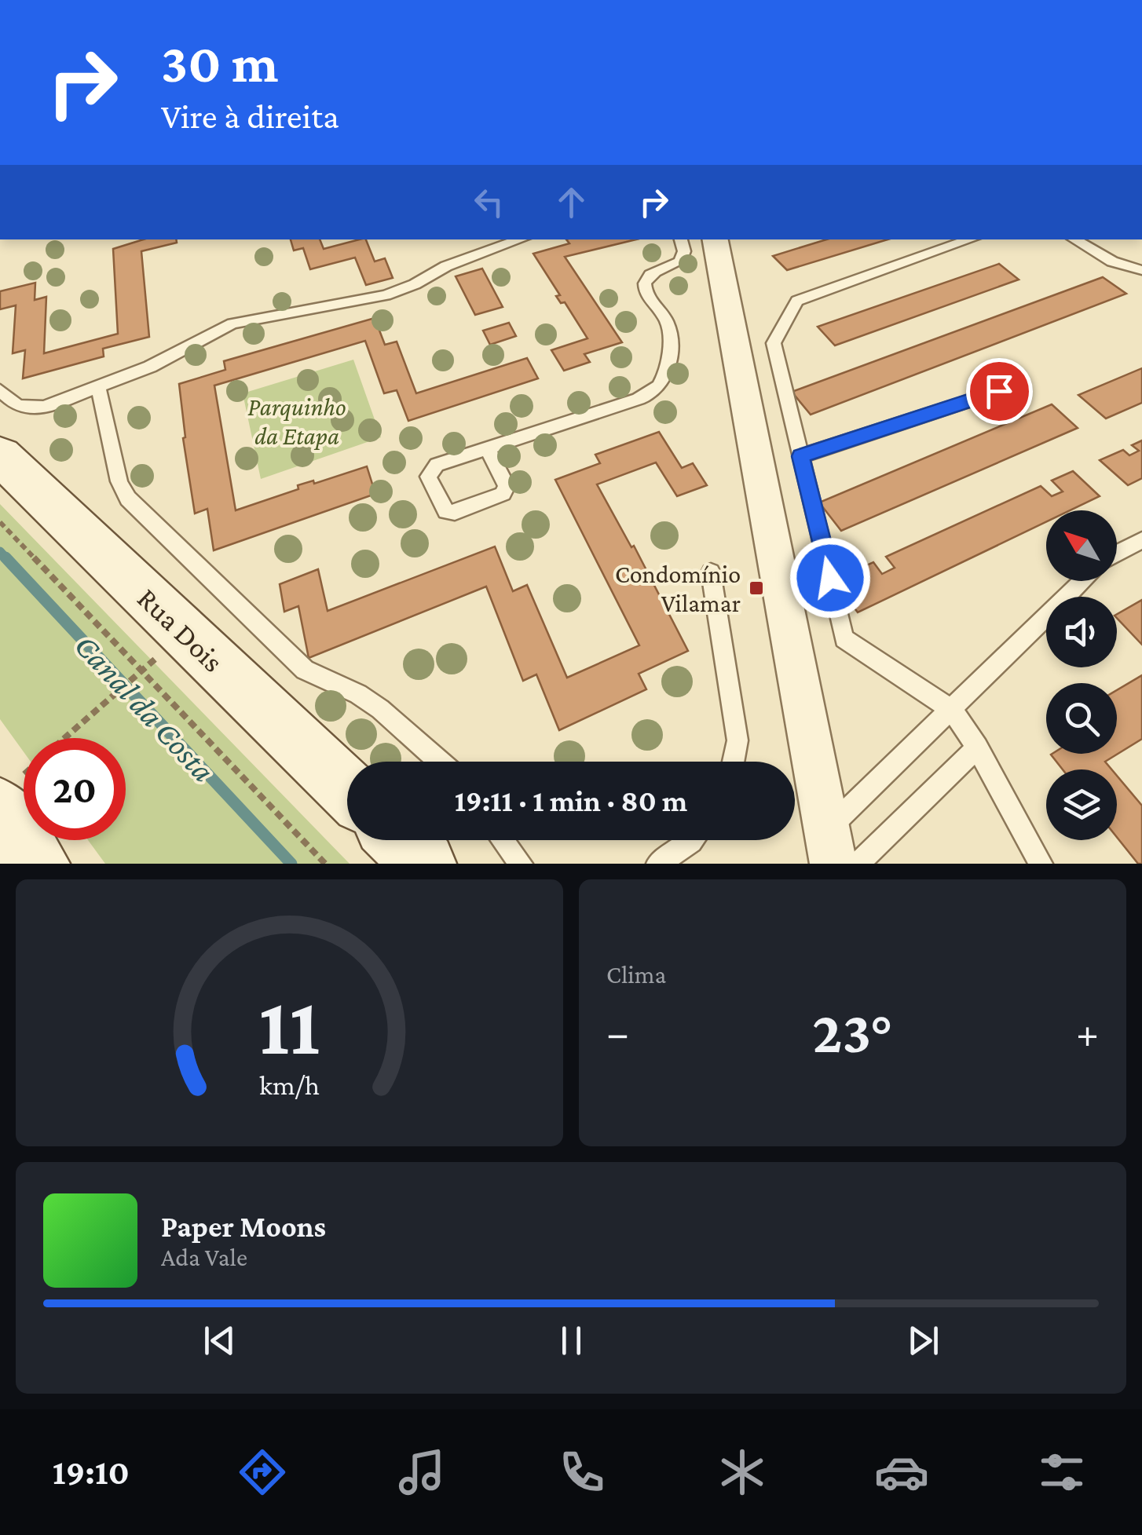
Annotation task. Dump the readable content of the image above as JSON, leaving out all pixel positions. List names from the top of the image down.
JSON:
{
  "streets": {
    "main road": ["Rua Dois"]
  },
  "water": ["Canal da Costa"],
  "parks": ["Parquinho da Etapa"],
  "places": {
    "transit": ["Condomínio Vilamar"]
  },
  "north": "top left",
  "page": {
    "turn": ["30 m", "Vire à direita"],
    "limit": "20",
    "trip": "19:11 · 1 min · 80 m",
    "tile": "Clima",
    "heat": ["−", "23°", "+"],
    "song": ["Paper Moons", "Ada Vale"],
    "tabs": "19:10",
    "gauge": ["11", "km/h"]
  }
}
